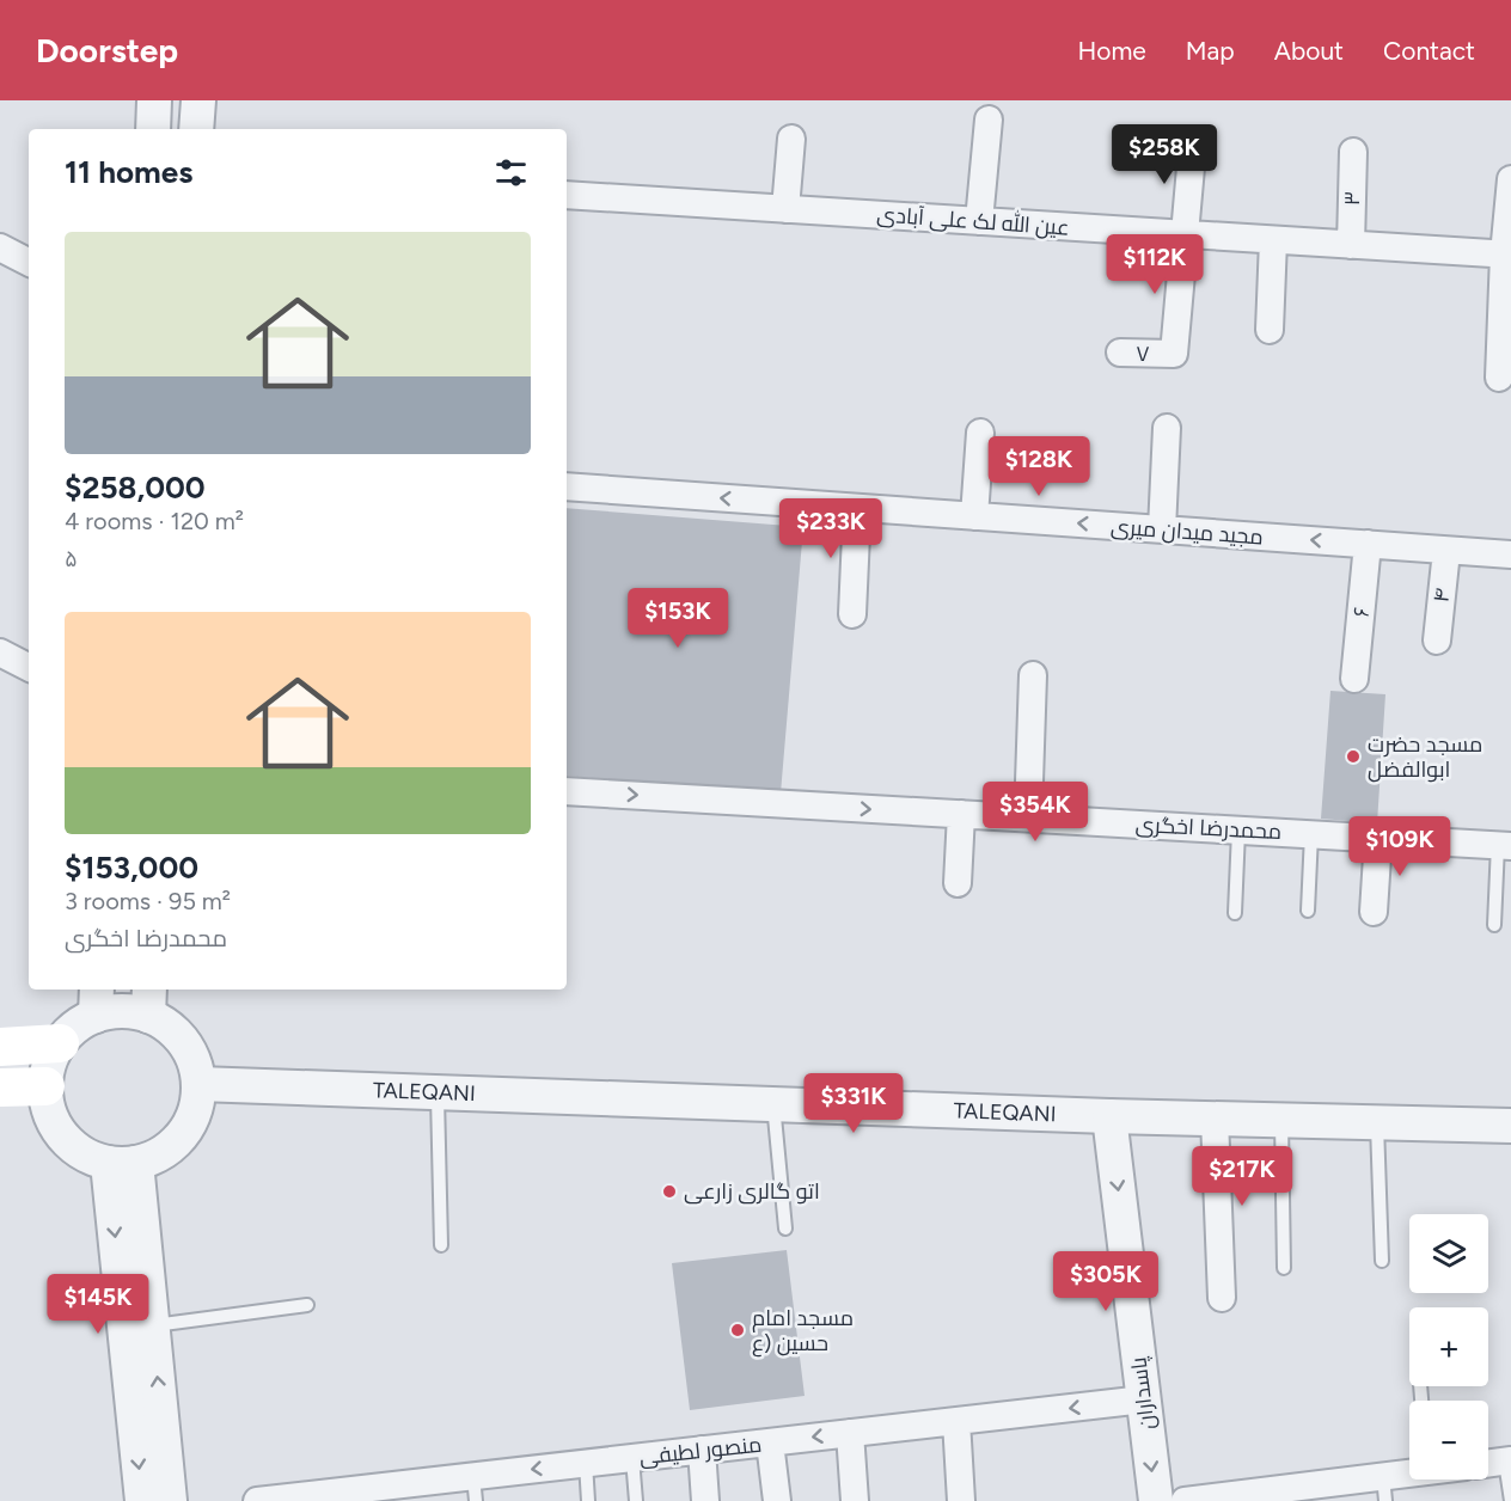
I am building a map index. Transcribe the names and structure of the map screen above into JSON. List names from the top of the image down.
{
  "streets": {
    "street": [
      "۳",
      "عین الله لک علی آبادی",
      "۷",
      "مجید میدان میری",
      "۴",
      "۶",
      "محمدرضا اخگری",
      "TALEQANI",
      "پاسداران",
      "منصور لطیفی"
    ]
  },
  "crossings": [
    ["۳", "عین الله لک علی آبادی"],
    ["عین الله لک علی آبادی", "۷"],
    ["مجید میدان میری", "۴"],
    ["مجید میدان میری", "۶"],
    ["TALEQANI", "پاسداران"],
    ["پاسداران", "منصور لطیفی"]
  ],
  "one_way": ["مجید میدان میری", "محمدرضا اخگری", "منصور لطیفی"],
  "places": ["مسجد حضرت ابوالفضل", "اتو گالری زارعی", "مسجد امام حسین (ع"],
  "page": {
    "header": "Doorstep",
    "nav": [
      "Home",
      "Map",
      "About",
      "Contact"
    ],
    "price": [
      "$258K",
      "$112K",
      "$128K",
      "$233K",
      "$153K",
      "$354K",
      "$109K",
      "$331K",
      "$217K",
      "$305K",
      "$145K"
    ],
    "heading": "11 homes",
    "list": [
      {
        "name": "$258,000",
        "note": "4 rooms · 120 m² · ۵"
      },
      {
        "name": "$153,000",
        "note": "3 rooms · 95 m² · محمدرضا اخگری"
      }
    ],
    "map_buttons": ["+", "−"]
  }
}
